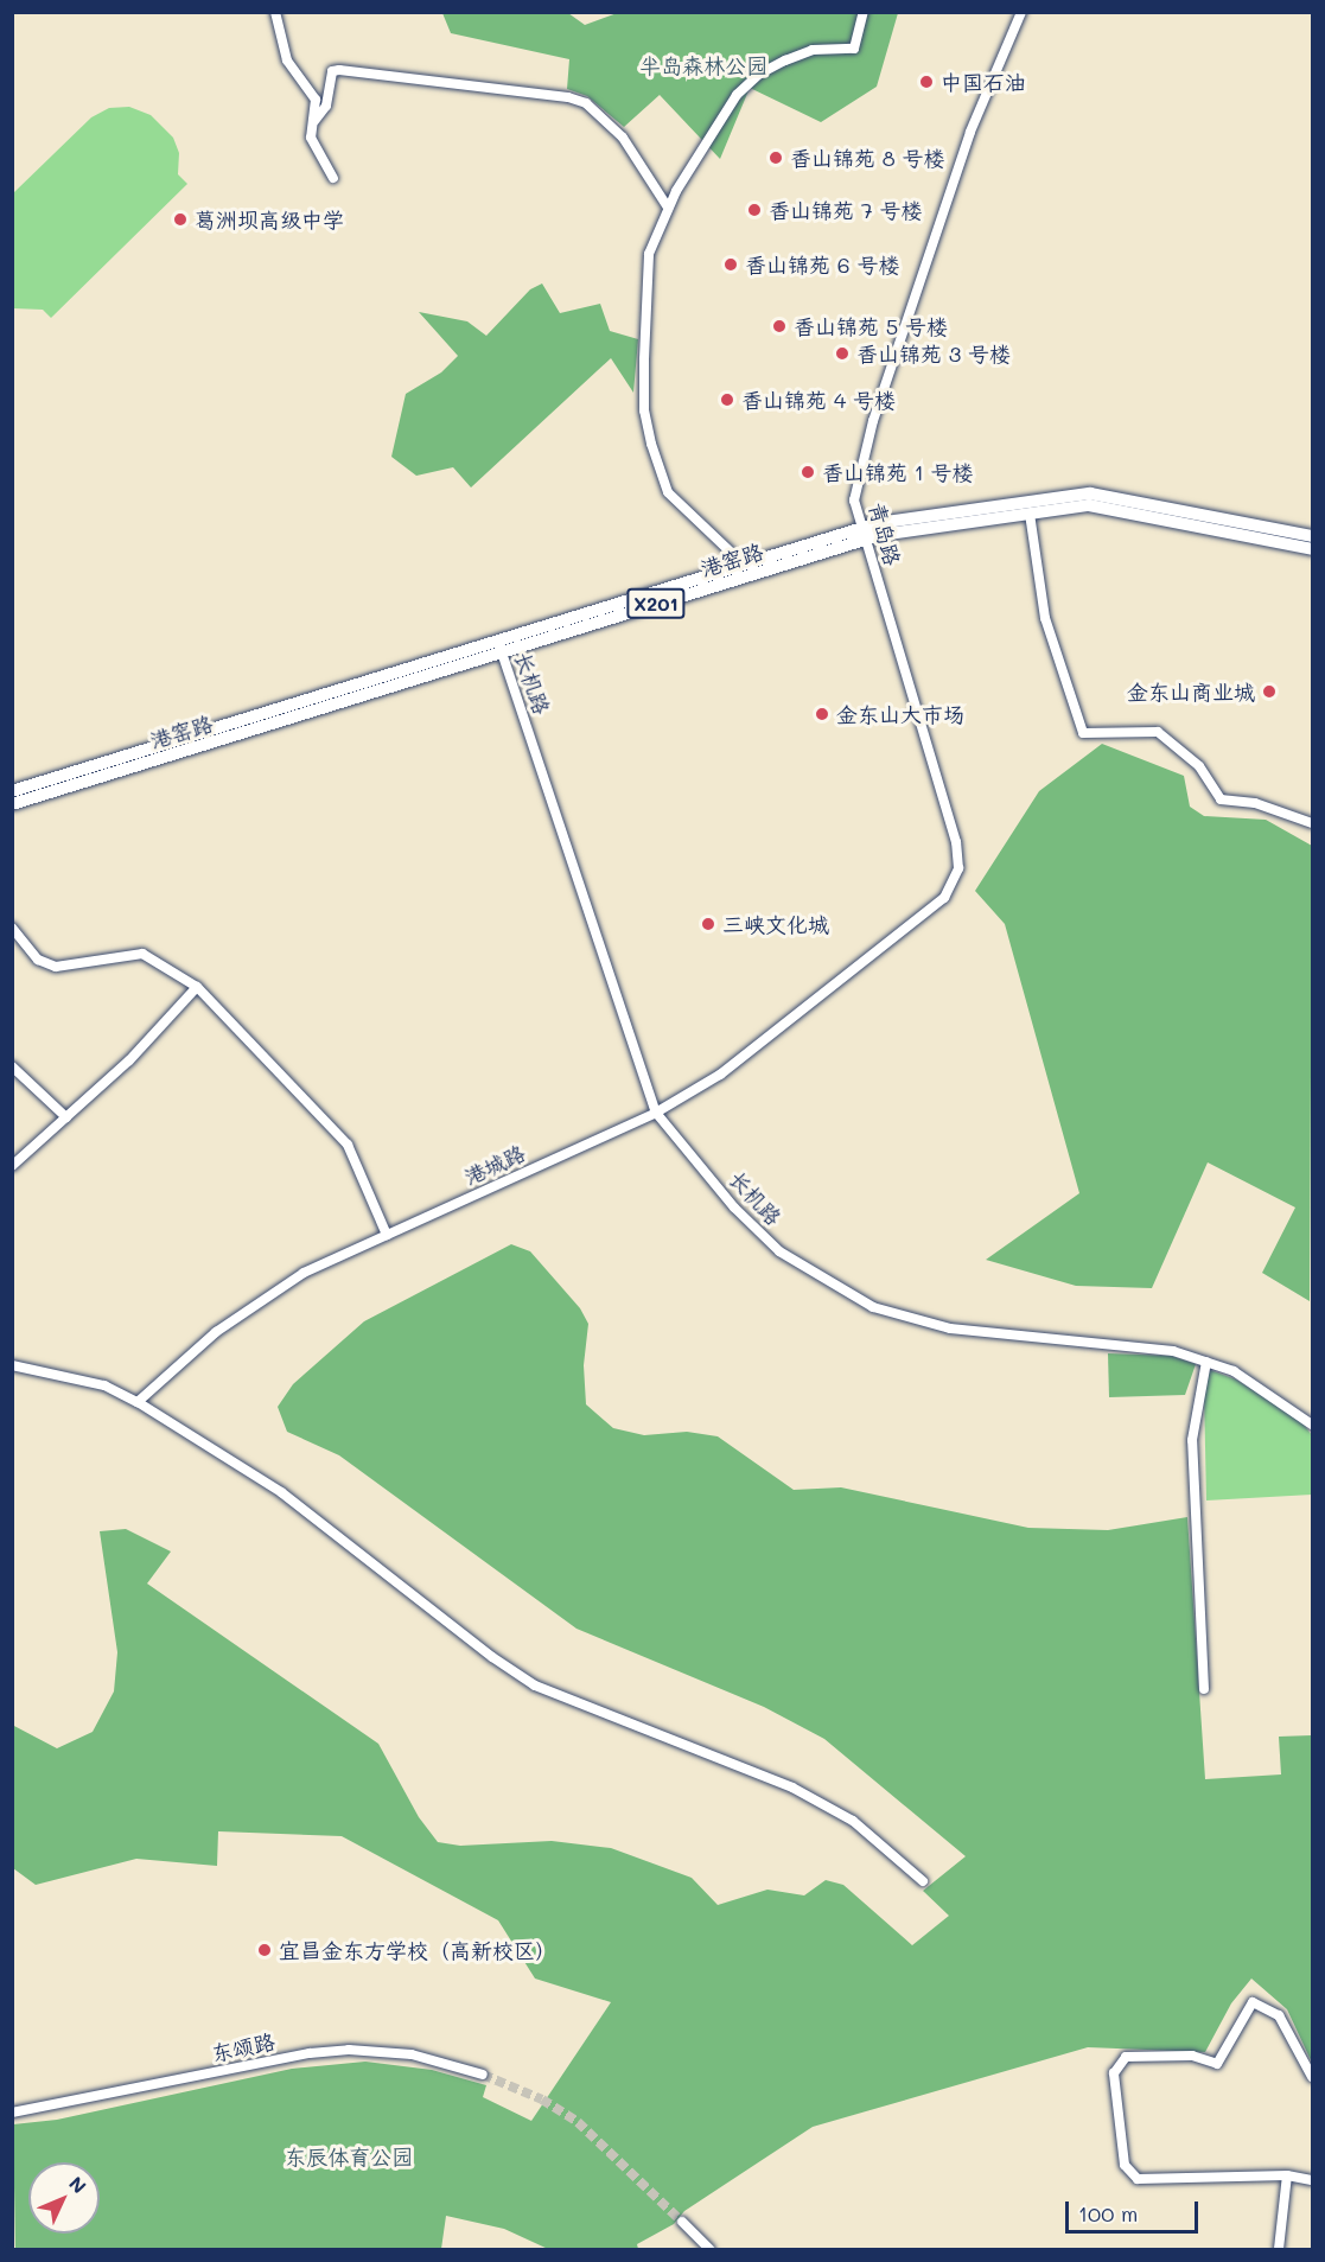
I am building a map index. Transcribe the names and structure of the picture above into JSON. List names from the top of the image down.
{
  "streets": {
    "main road": ["港窑路", "X201"],
    "street": [
      "青岛路",
      "长机路",
      "港城路",
      "东颂路"
    ]
  },
  "crossings": [
    ["青岛路", "港窑路"],
    ["青岛路", "港城路"],
    ["港窑路", "长机路"],
    ["长机路", "港城路"]
  ],
  "parks": ["半岛森林公园", "东辰体育公园"],
  "places": [
    "中国石油",
    "香山锦苑 8 号楼",
    "香山锦苑 7 号楼",
    "葛洲坝高级中学",
    "香山锦苑 6 号楼",
    "香山锦苑 5 号楼",
    "香山锦苑 3 号楼",
    "香山锦苑 4 号楼",
    "香山锦苑 1 号楼",
    "金东山商业城",
    "金东山大市场",
    "三峡文化城",
    "宜昌金东方学校（高新校区）"
  ],
  "scale_bar": "100 m",
  "north": "top right"
}
